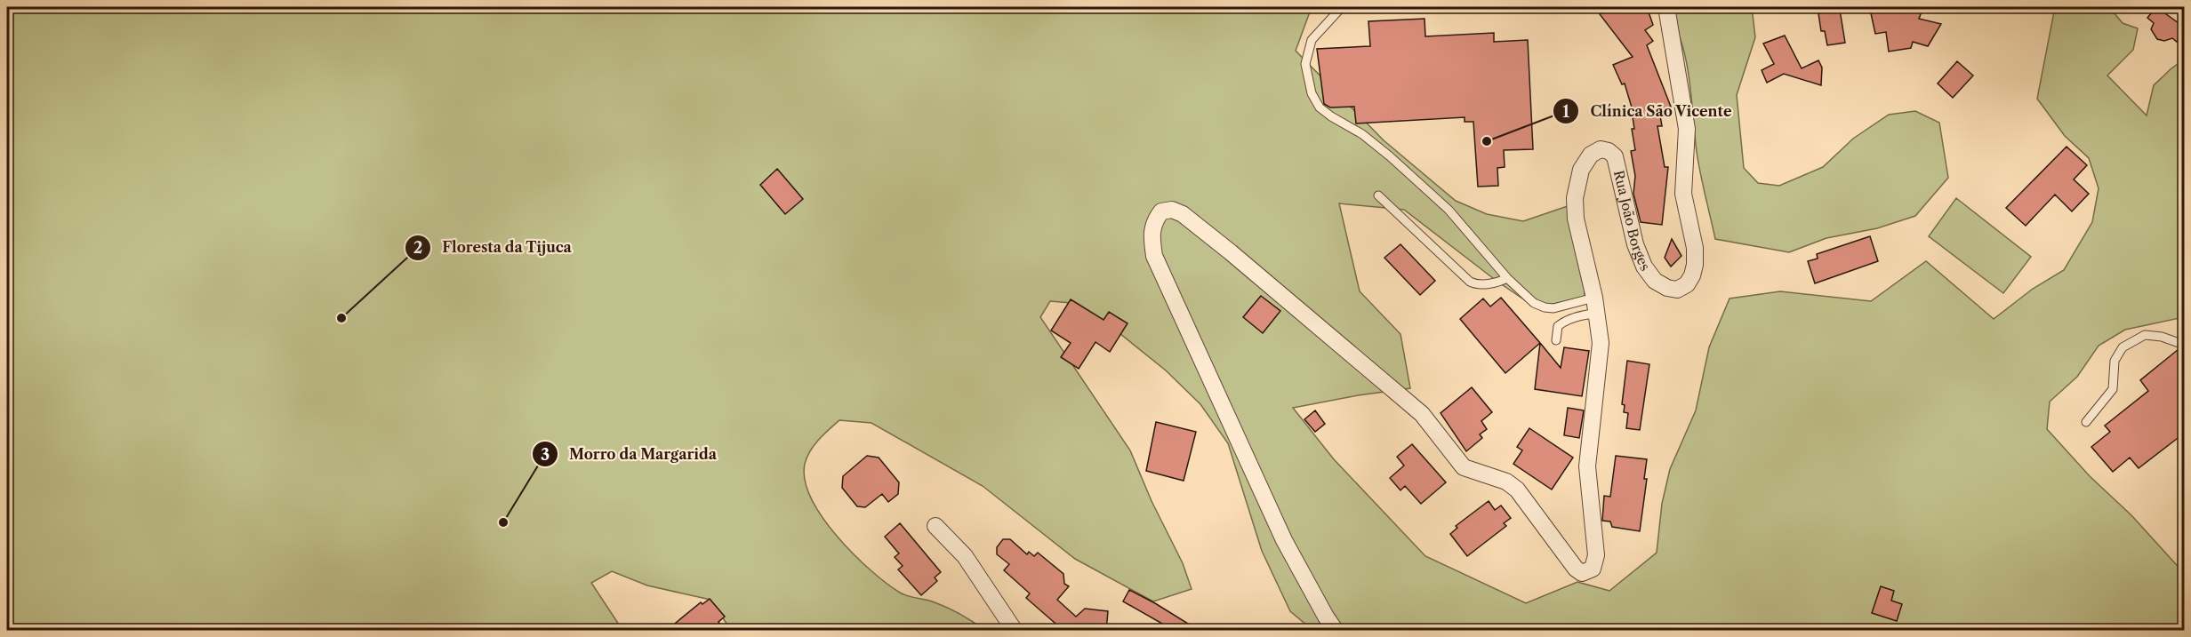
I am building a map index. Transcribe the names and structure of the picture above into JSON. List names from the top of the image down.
{
  "streets": {
    "street": ["Rua João Borges"]
  },
  "places": ["Clínica São Vicente", "Floresta da Tijuca", "Morro da Margarida"]
}
